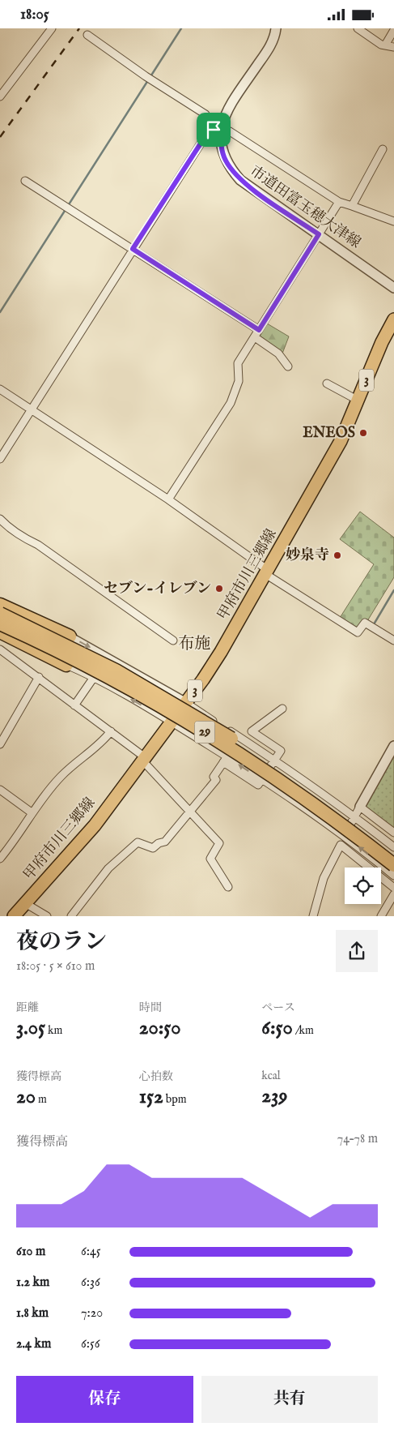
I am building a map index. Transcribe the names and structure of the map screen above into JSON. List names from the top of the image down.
{
  "streets": {
    "highway": ["29"],
    "main road": ["3", "甲府市川三郷線"],
    "street": ["市道田富玉穂大津線"]
  },
  "districts": ["布施"],
  "places": ["ENEOS", "妙泉寺", "セブン-イレブン"],
  "page": {
    "status": "18:05",
    "heading": ["夜のラン", "18:05 · 5 × 610 m"],
    "stats": [
      ["距離", "3.05 km"],
      ["時間", "20:50"],
      ["ペース", "6:50 /km"],
      ["獲得標高", "20 m"],
      ["心拍数", "152 bpm"],
      ["kcal", "239"]
    ],
    "chart": ["獲得標高", "74–78 m"],
    "list": [
      {
        "name": "610 m",
        "note": "6:45"
      },
      {
        "name": "1.2 km",
        "note": "6:36"
      },
      {
        "name": "1.8 km",
        "note": "7:20"
      },
      {
        "name": "2.4 km",
        "note": "6:56"
      }
    ],
    "buttons": ["保存", "共有"]
  }
}
